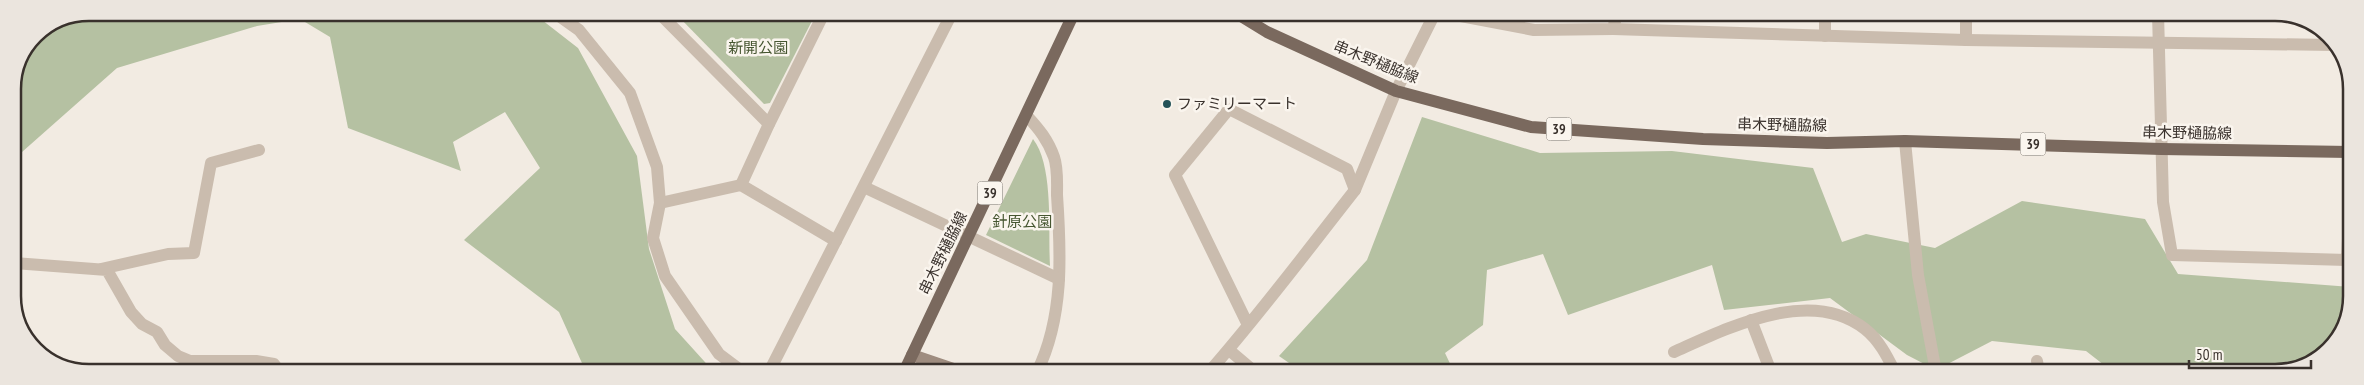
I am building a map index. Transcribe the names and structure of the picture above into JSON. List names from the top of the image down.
{
  "streets": {
    "main road": ["串木野樋脇線", "39"]
  },
  "parks": ["新開公園", "針原公園"],
  "places": ["ファミリーマート"],
  "scale_bar": "50 m"
}
